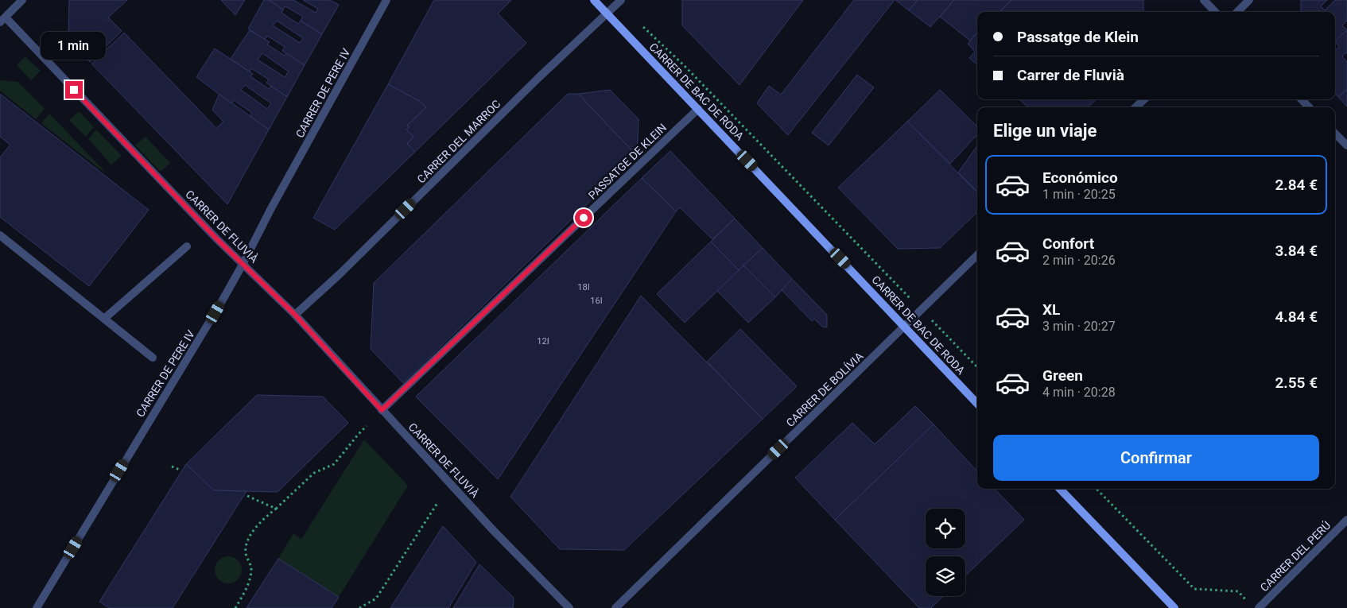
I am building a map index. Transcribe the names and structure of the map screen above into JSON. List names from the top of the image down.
{
  "streets": {
    "main road": ["CARRER DE BAC DE RODA"],
    "street": [
      "CARRER DE PERE IV",
      "CARRER DEL MARROC",
      "PASSATGE DE KLEIN",
      "CARRER DE FLUVIÀ",
      "CARRER DE BOLÍVIA",
      "CARRER DEL PERÚ"
    ]
  },
  "crossings": [
    ["CARRER DE BAC DE RODA", "CARRER DEL MARROC"],
    ["CARRER DE BAC DE RODA", "PASSATGE DE KLEIN"],
    ["CARRER DE BAC DE RODA", "CARRER DE BOLÍVIA"],
    ["CARRER DE PERE IV", "CARRER DE FLUVIÀ"],
    ["CARRER DEL MARROC", "CARRER DE FLUVIÀ"],
    ["PASSATGE DE KLEIN", "CARRER DE FLUVIÀ"]
  ],
  "house_numbers": ["18I", "16I", "12I"],
  "page": {
    "banner": ["Passatge de Klein", "Carrer de Fluvià"],
    "bubble": "1 min",
    "heading": "Elige un viaje",
    "list": [
      {
        "name": "Económico",
        "note": "1 min · 20:25",
        "value": "2.84 €"
      },
      {
        "name": "Confort",
        "note": "2 min · 20:26",
        "value": "3.84 €"
      },
      {
        "name": "XL",
        "note": "3 min · 20:27",
        "value": "4.84 €"
      },
      {
        "name": "Green",
        "note": "4 min · 20:28",
        "value": "2.55 €"
      }
    ],
    "buttons": "Confirmar"
  }
}
